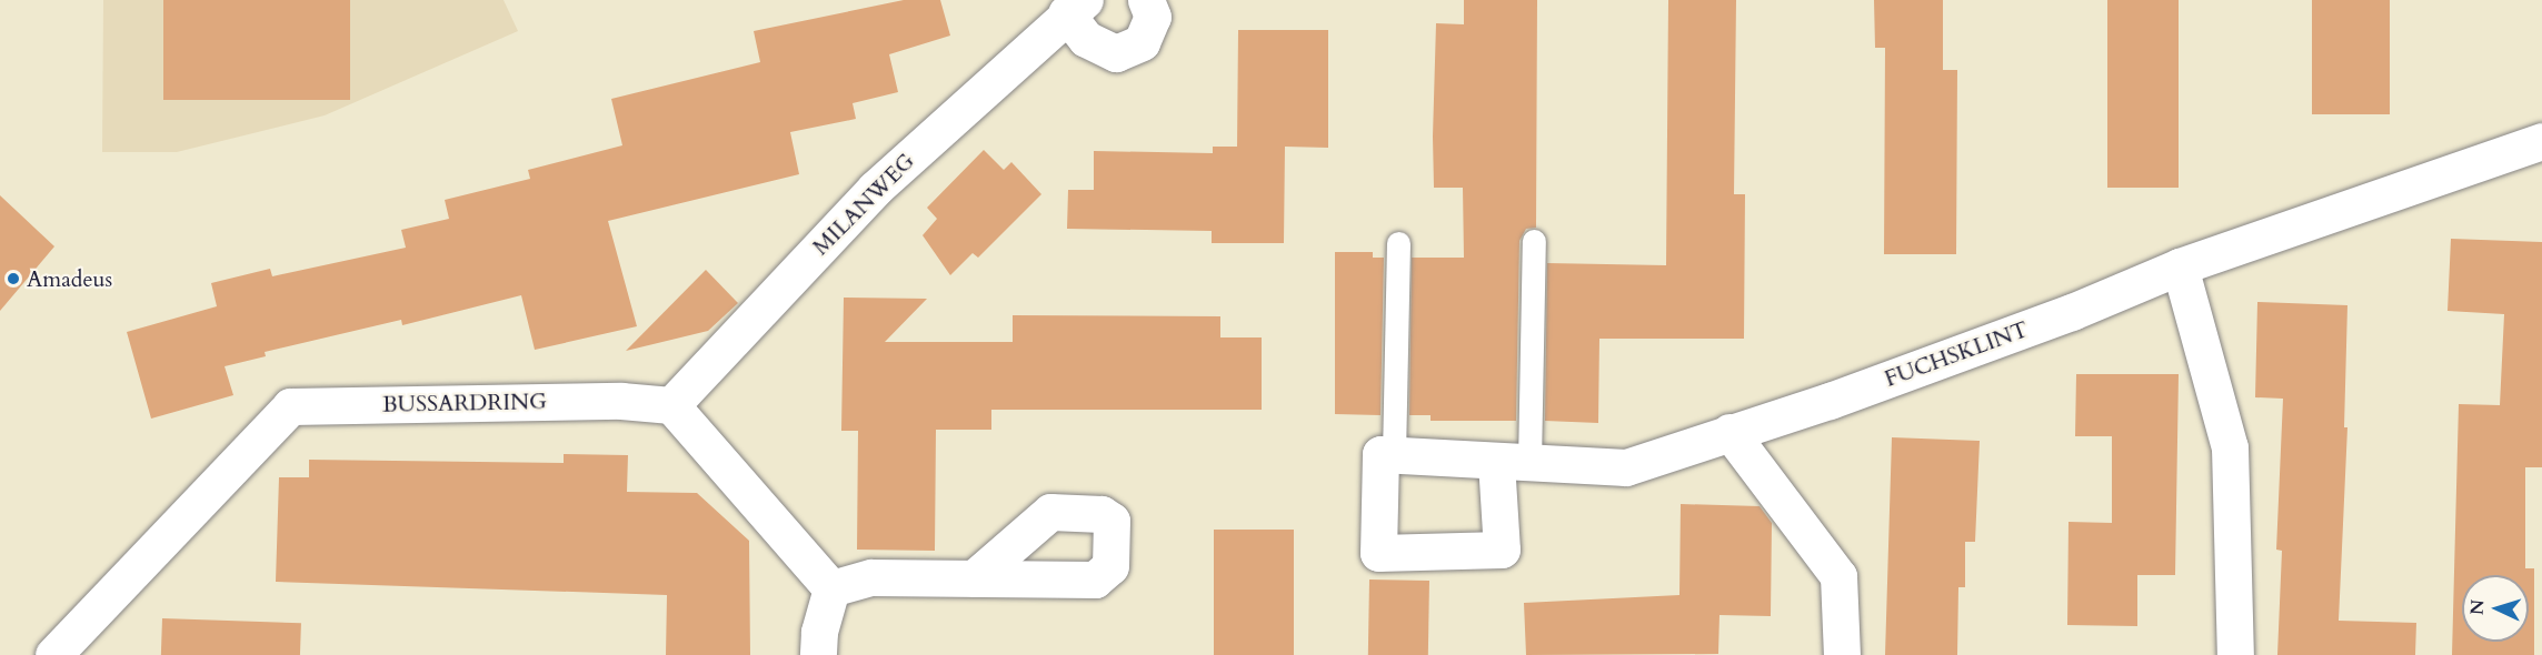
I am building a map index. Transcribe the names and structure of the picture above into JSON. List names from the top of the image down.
{
  "streets": {
    "street": ["MILANWEG", "FUCHSKLINT", "BUSSARDRING"]
  },
  "crossings": [
    ["MILANWEG", "BUSSARDRING"]
  ],
  "places": ["Amadeus"],
  "north": "left"
}
